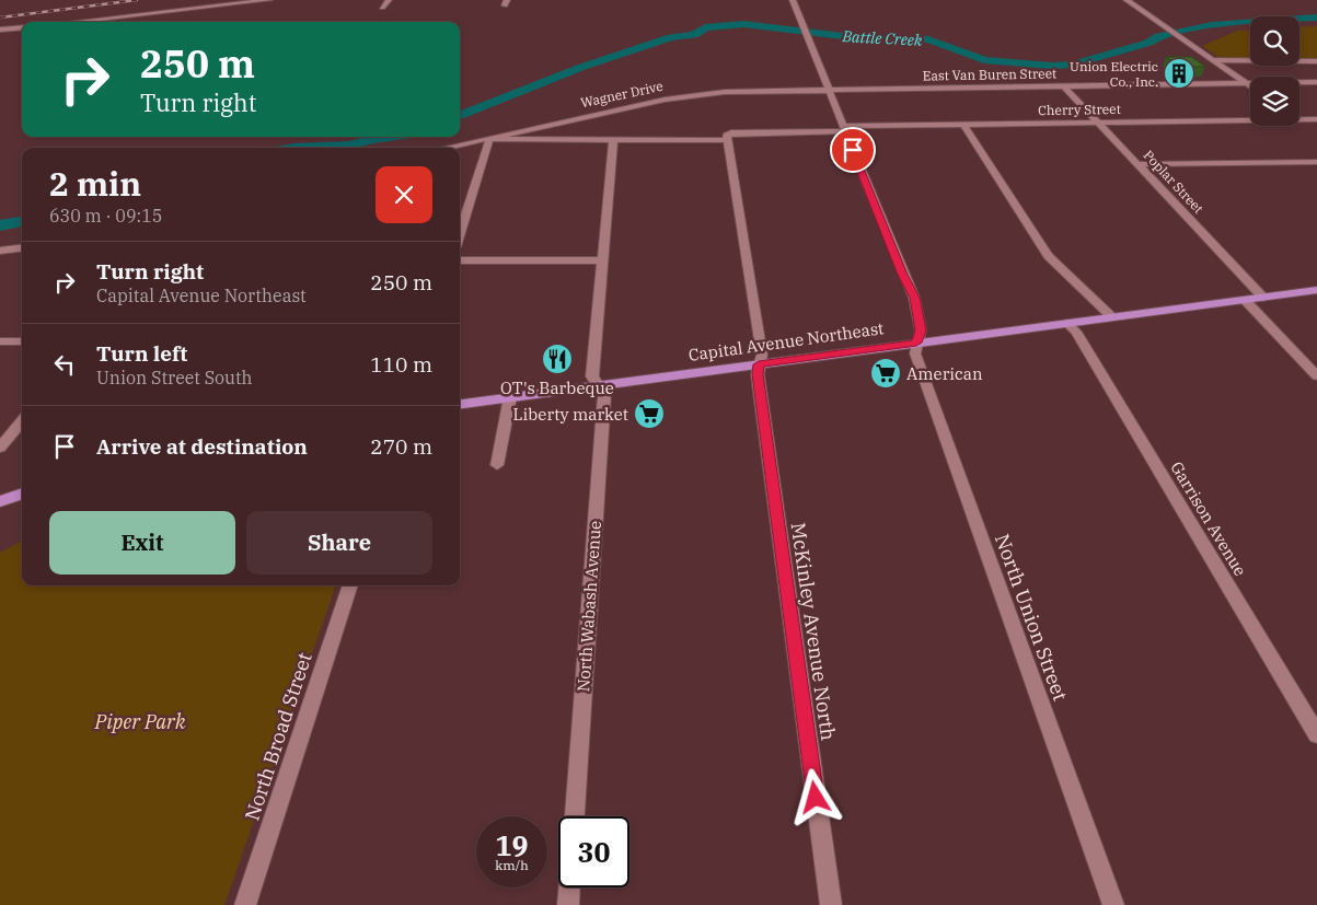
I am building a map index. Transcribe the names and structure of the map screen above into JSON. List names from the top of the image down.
{
  "streets": {
    "main road": ["Capital Avenue Northeast"],
    "street": [
      "East Van Buren Street",
      "Wagner Drive",
      "Cherry Street",
      "Poplar Street",
      "Garrison Avenue",
      "North Wabash Avenue",
      "North Union Street",
      "McKinley Avenue North",
      "North Broad Street"
    ]
  },
  "crossings": [
    ["East Van Buren Street", "Wagner Drive"],
    ["East Van Buren Street", "Poplar Street"],
    ["East Van Buren Street", "North Union Street"],
    ["Wagner Drive", "Cherry Street"],
    ["Wagner Drive", "North Union Street"],
    ["Cherry Street", "Poplar Street"],
    ["Cherry Street", "North Wabash Avenue"],
    ["Cherry Street", "North Union Street"],
    ["Cherry Street", "McKinley Avenue North"],
    ["Poplar Street", "Capital Avenue Northeast"],
    ["Capital Avenue Northeast", "Garrison Avenue"],
    ["Capital Avenue Northeast", "North Wabash Avenue"],
    ["Capital Avenue Northeast", "North Union Street"],
    ["Capital Avenue Northeast", "McKinley Avenue North"]
  ],
  "water": ["Battle Creek"],
  "parks": ["Piper Park"],
  "places": {
    "building": ["Union Electric Co., Inc."],
    "restaurant": ["OT's Barbeque"],
    "supermarket": ["American", "Liberty market"]
  },
  "page": {
    "turn": ["250 m", "Turn right"],
    "heading": ["2 min", "630 m · 09:15"],
    "list": [
      {
        "name": "Turn right",
        "note": "Capital Avenue Northeast",
        "value": "250 m"
      },
      {
        "name": "Turn left",
        "note": "Union Street South",
        "value": "110 m"
      },
      {
        "name": "Arrive at destination",
        "value": "270 m"
      }
    ],
    "buttons": ["Exit", "Share"],
    "speed": "19 km/h",
    "limit": "30"
  }
}
